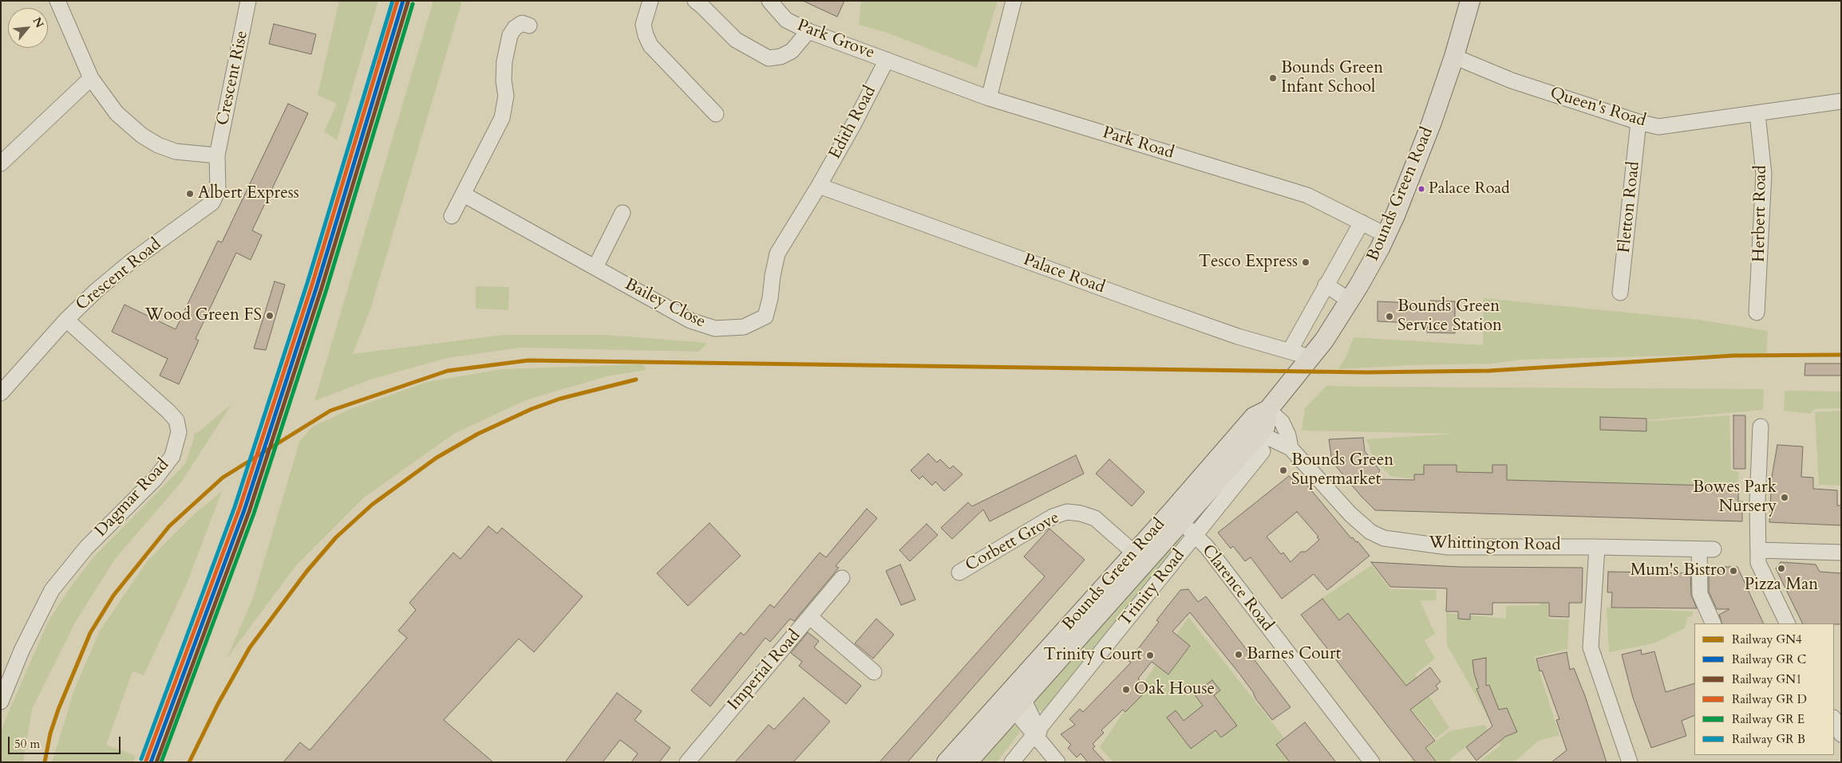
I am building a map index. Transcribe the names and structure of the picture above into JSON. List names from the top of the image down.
{
  "streets": {
    "main road": ["Bounds Green Road"],
    "street": [
      "Park Grove",
      "Crescent Rise",
      "Queen's Road",
      "Edith Road",
      "Park Road",
      "Fletton Road",
      "Herbert Road",
      "Palace Road",
      "Crescent Road",
      "Bailey Close",
      "Dagmar Road",
      "Corbett Grove",
      "Whittington Road",
      "Trinity Road",
      "Clarence Road",
      "Imperial Road"
    ]
  },
  "crossings": [
    ["Park Grove", "Edith Road"],
    ["Park Grove", "Park Road"],
    ["Crescent Rise", "Crescent Road"],
    ["Queen's Road", "Bounds Green Road"],
    ["Queen's Road", "Fletton Road"],
    ["Queen's Road", "Herbert Road"],
    ["Edith Road", "Park Road"],
    ["Edith Road", "Palace Road"],
    ["Edith Road", "Bailey Close"],
    ["Park Road", "Bounds Green Road"],
    ["Bounds Green Road", "Palace Road"],
    ["Bounds Green Road", "Corbett Grove"],
    ["Bounds Green Road", "Whittington Road"],
    ["Bounds Green Road", "Trinity Road"],
    ["Bounds Green Road", "Clarence Road"],
    ["Palace Road", "Bailey Close"],
    ["Crescent Road", "Dagmar Road"],
    ["Whittington Road", "Trinity Road"],
    ["Trinity Road", "Clarence Road"]
  ],
  "places": [
    "Bounds Green Infant School",
    "Palace Road",
    "Albert Express",
    "Tesco Express",
    "Wood Green FS",
    "Bounds Green Service Station",
    "Bounds Green Supermarket",
    "Bowes Park Nursery",
    "Pizza Man",
    "Mum's Bistro",
    "Barnes Court",
    "Trinity Court",
    "Oak House"
  ],
  "lines": ["rail line GN1", "rail line GN4"],
  "legend": [
    "Railway GN4",
    "Railway GR C",
    "Railway GN1",
    "Railway GR D",
    "Railway GR E",
    "Railway GR B"
  ],
  "scale_bar": "50 m",
  "north": "top right"
}
